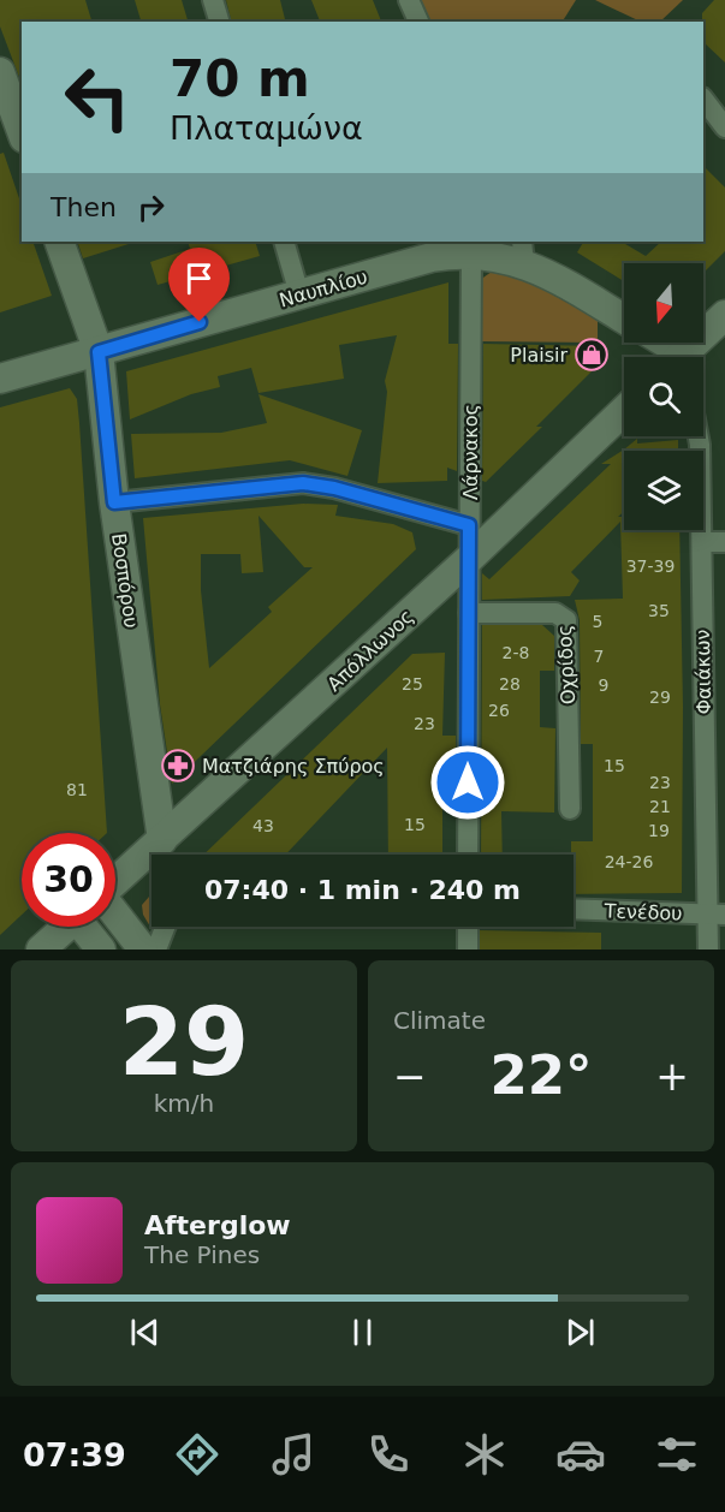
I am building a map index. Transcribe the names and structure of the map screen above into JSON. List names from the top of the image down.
{
  "streets": {
    "street": [
      "Ναυπλίου",
      "Λάρνακος",
      "Βοσπόρου",
      "Απόλλωνος",
      "Οχρίδος",
      "Φαιάκων",
      "Τενέδου"
    ]
  },
  "crossings": [
    ["Ναυπλίου", "Λάρνακος"],
    ["Ναυπλίου", "Βοσπόρου"],
    ["Λάρνακος", "Απόλλωνος"],
    ["Λάρνακος", "Οχρίδος"],
    ["Βοσπόρου", "Απόλλωνος"],
    ["Φαιάκων", "Τενέδου"]
  ],
  "places": {
    "shop": ["Plaisir"],
    "pharmacy": ["Ματζιάρης Σπύρος"]
  },
  "house_numbers": [
    "37-39",
    "35",
    "5",
    "2-8",
    "7",
    "25",
    "28",
    "9",
    "29",
    "26",
    "23",
    "15",
    "23",
    "81",
    "21",
    "15",
    "43",
    "19",
    "24-26"
  ],
  "north": "bottom",
  "page": {
    "turn": ["70 m", "Πλαταμώνα"],
    "then": "Then",
    "limit": "30",
    "trip": "07:40 · 1 min · 240 m",
    "tile": [
      ["29", "km/h"],
      "Climate"
    ],
    "heat": ["−", "22°", "+"],
    "song": ["Afterglow", "The Pines"],
    "tabs": "07:39"
  }
}
